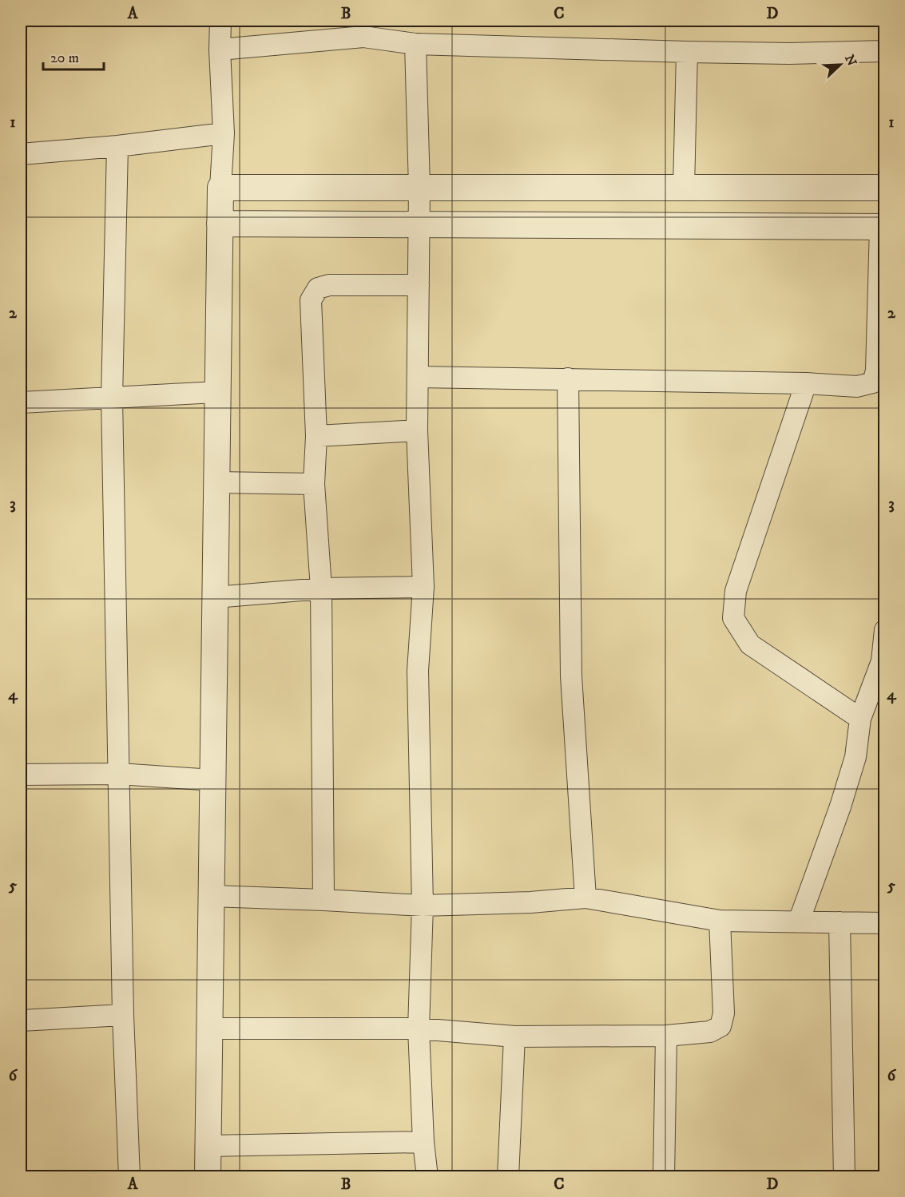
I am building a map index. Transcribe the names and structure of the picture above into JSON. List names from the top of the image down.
{
  "scale_bar": "20 m",
  "north": "top right",
  "grid": {
    "columns": [
      "A",
      "B",
      "C",
      "D"
    ],
    "rows": [
      "1",
      "2",
      "3",
      "4",
      "5",
      "6"
    ]
  }
}
